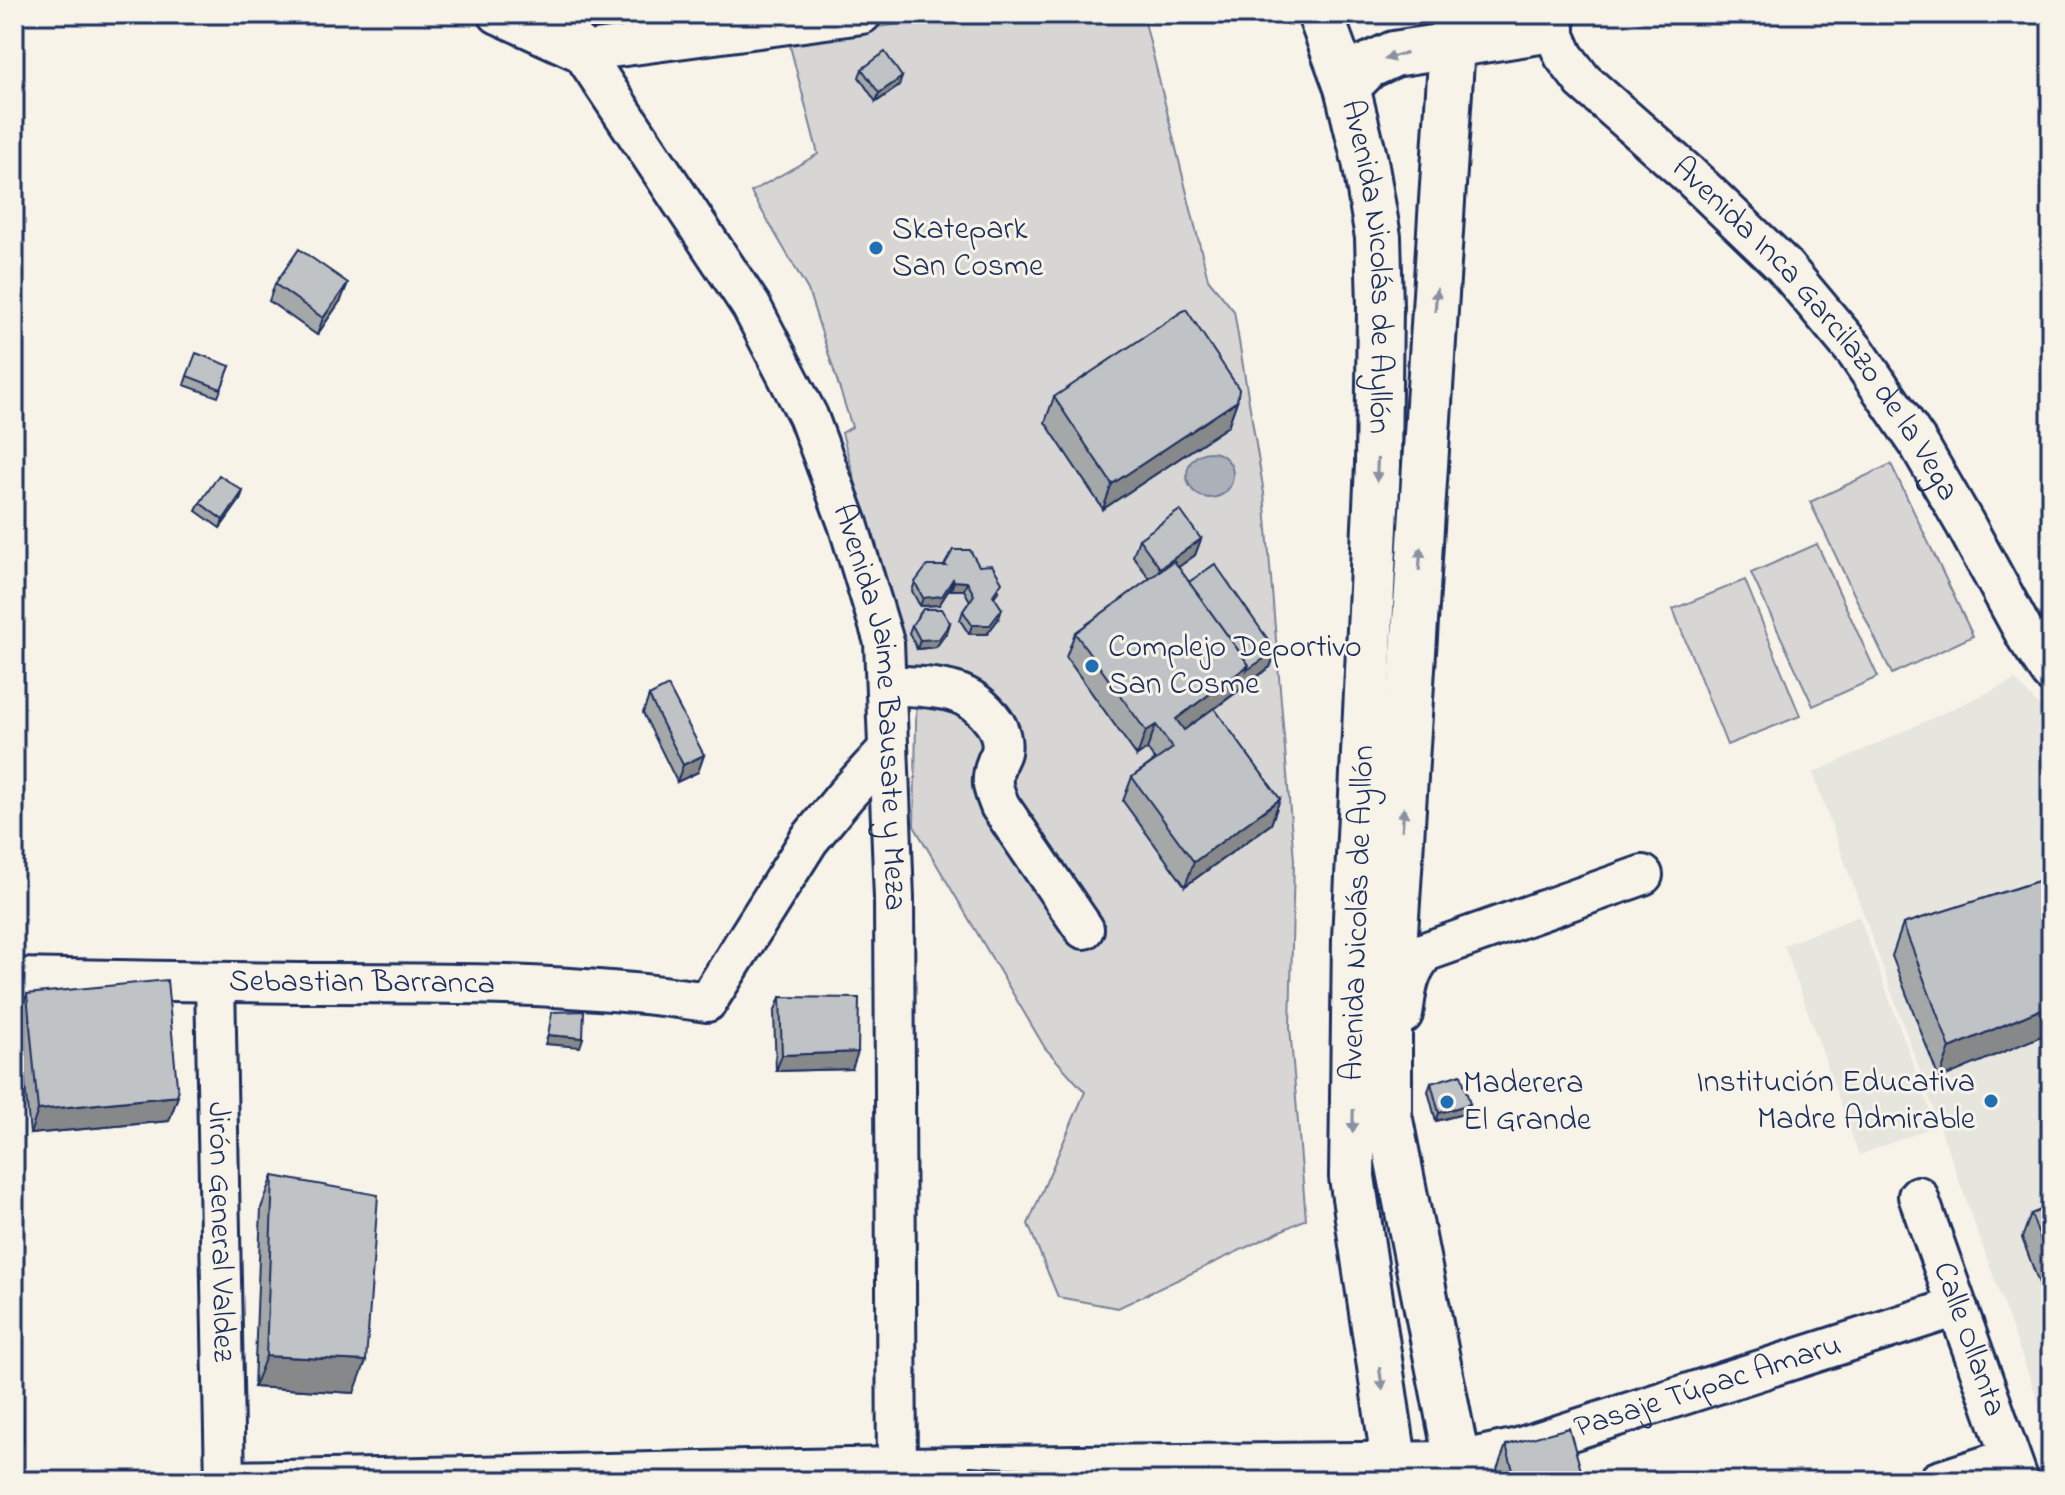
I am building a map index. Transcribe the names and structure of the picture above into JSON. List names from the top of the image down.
{
  "streets": {
    "main road": ["Avenida Nicolás de Ayllón"],
    "street": [
      "Avenida Inca Garcilazo de la Vega",
      "Avenida Jaime Bausate y Meza",
      "Sebastian Barranca",
      "Jirón General Valdez",
      "Calle Ollanta",
      "Pasaje Túpac Amaru"
    ]
  },
  "crossings": [
    ["Avenida Nicolás de Ayllón", "Pasaje Túpac Amaru"],
    ["Avenida Jaime Bausate y Meza", "Sebastian Barranca"],
    ["Avenida Jaime Bausate y Meza", "Pasaje Túpac Amaru"],
    ["Sebastian Barranca", "Jirón General Valdez"],
    ["Jirón General Valdez", "Pasaje Túpac Amaru"],
    ["Calle Ollanta", "Pasaje Túpac Amaru"]
  ],
  "places": [
    "Skatepark San Cosme",
    "Complejo Deportivo San Cosme",
    "Institución Educativa Madre Admirable",
    "Maderera El Grande"
  ]
}
